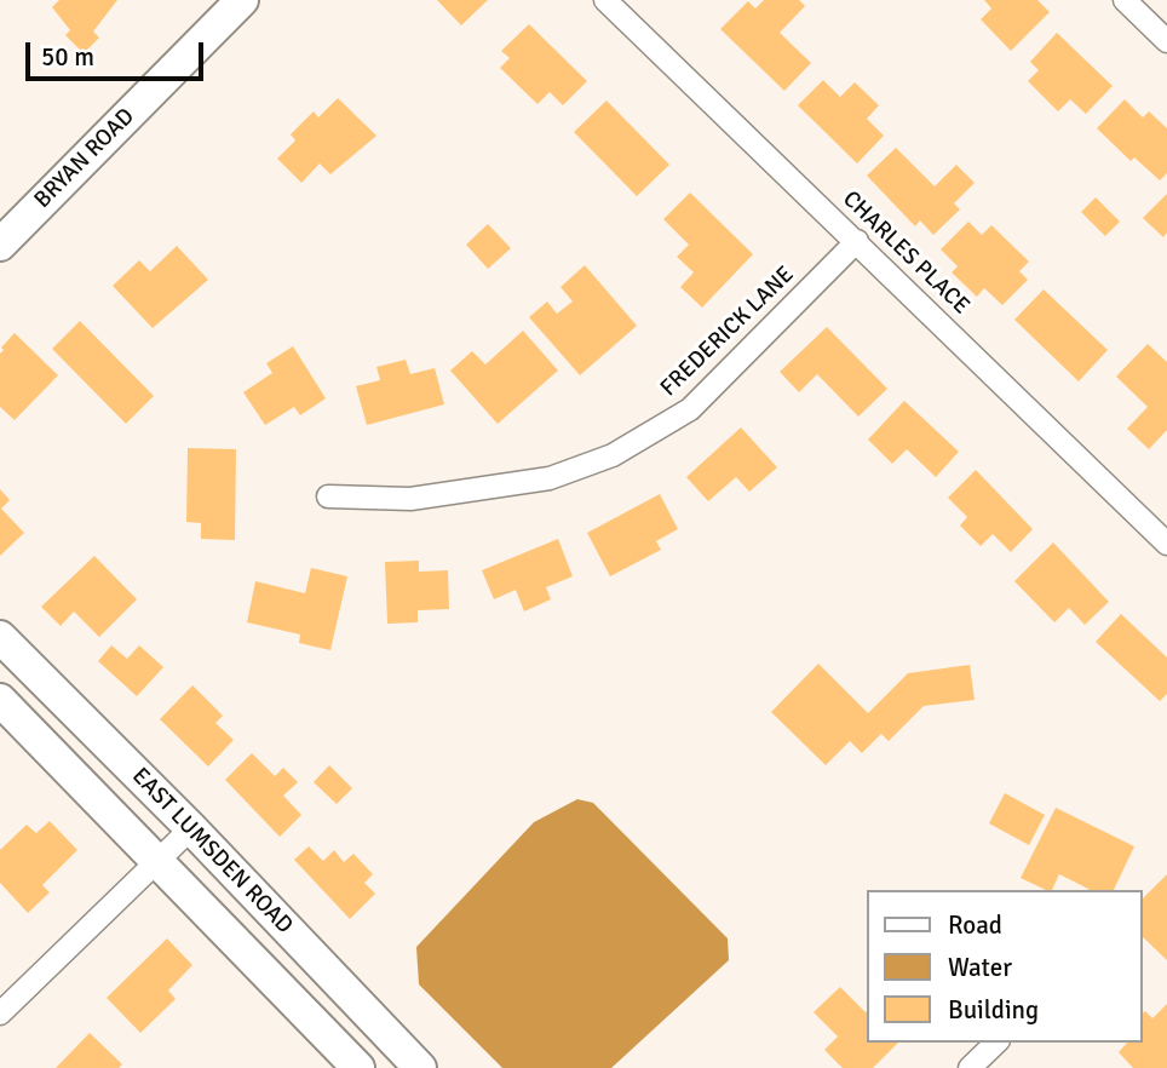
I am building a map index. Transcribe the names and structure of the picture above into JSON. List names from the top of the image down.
{
  "streets": {
    "main road": ["BRYAN ROAD", "EAST LUMSDEN ROAD"],
    "street": ["CHARLES PLACE", "FREDERICK LANE"]
  },
  "crossings": [
    ["CHARLES PLACE", "FREDERICK LANE"]
  ],
  "legend": ["Road", "Water", "Building"],
  "scale_bar": "50 m"
}
